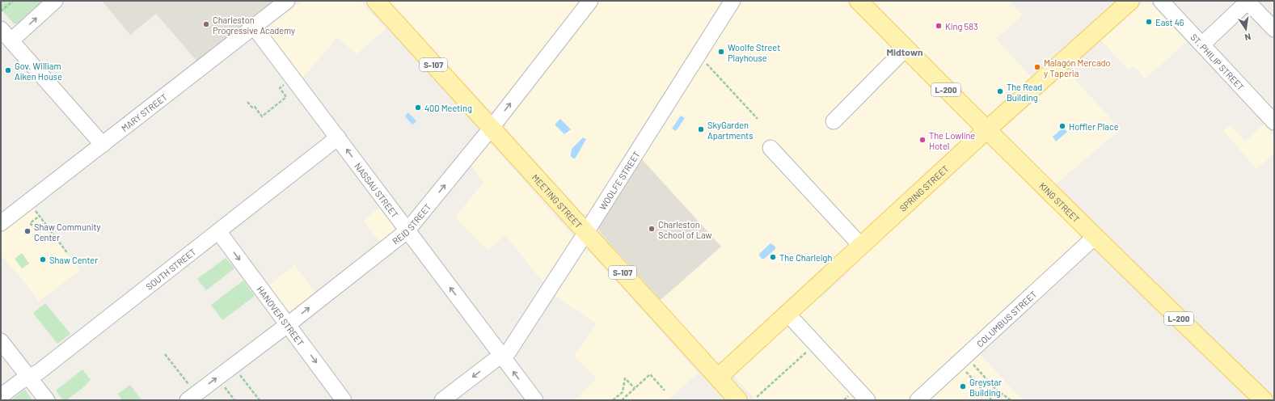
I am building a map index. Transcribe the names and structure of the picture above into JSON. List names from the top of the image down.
{
  "streets": {
    "main road": [
      "S-107",
      "L-200",
      "SPRING STREET",
      "MEETING STREET",
      "KING STREET"
    ],
    "street": [
      "ST. PHILIP STREET",
      "MARY STREET",
      "WOOLFE STREET",
      "NASSAU STREET",
      "REID STREET",
      "SOUTH STREET",
      "HANOVER STREET",
      "COLUMBUS STREET"
    ]
  },
  "crossings": [
    ["MARY STREET", "NASSAU STREET"],
    ["WOOLFE STREET", "NASSAU STREET"],
    ["WOOLFE STREET", "MEETING STREET"],
    ["SPRING STREET", "MEETING STREET"],
    ["SPRING STREET", "KING STREET"],
    ["NASSAU STREET", "REID STREET"],
    ["NASSAU STREET", "SOUTH STREET"],
    ["MEETING STREET", "REID STREET"],
    ["KING STREET", "COLUMBUS STREET"],
    ["REID STREET", "HANOVER STREET"],
    ["SOUTH STREET", "HANOVER STREET"]
  ],
  "one_way": ["NASSAU STREET", "REID STREET", "HANOVER STREET"],
  "districts": ["Midtown"],
  "places": [
    "East 46",
    "Charleston Progressive Academy",
    "King 583",
    "Woolfe Street Playhouse",
    "Malagón Mercado y Taperia",
    "Gov. William Aiken House",
    "The Read Building",
    "400 Meeting",
    "Hoffler Place",
    "SkyGarden Apartments",
    "The Lowline Hotel",
    "Charleston School of Law",
    "Shaw Community Center",
    "The Charleigh",
    "Shaw Center",
    "Greystar Building"
  ],
  "north": "bottom"
}
